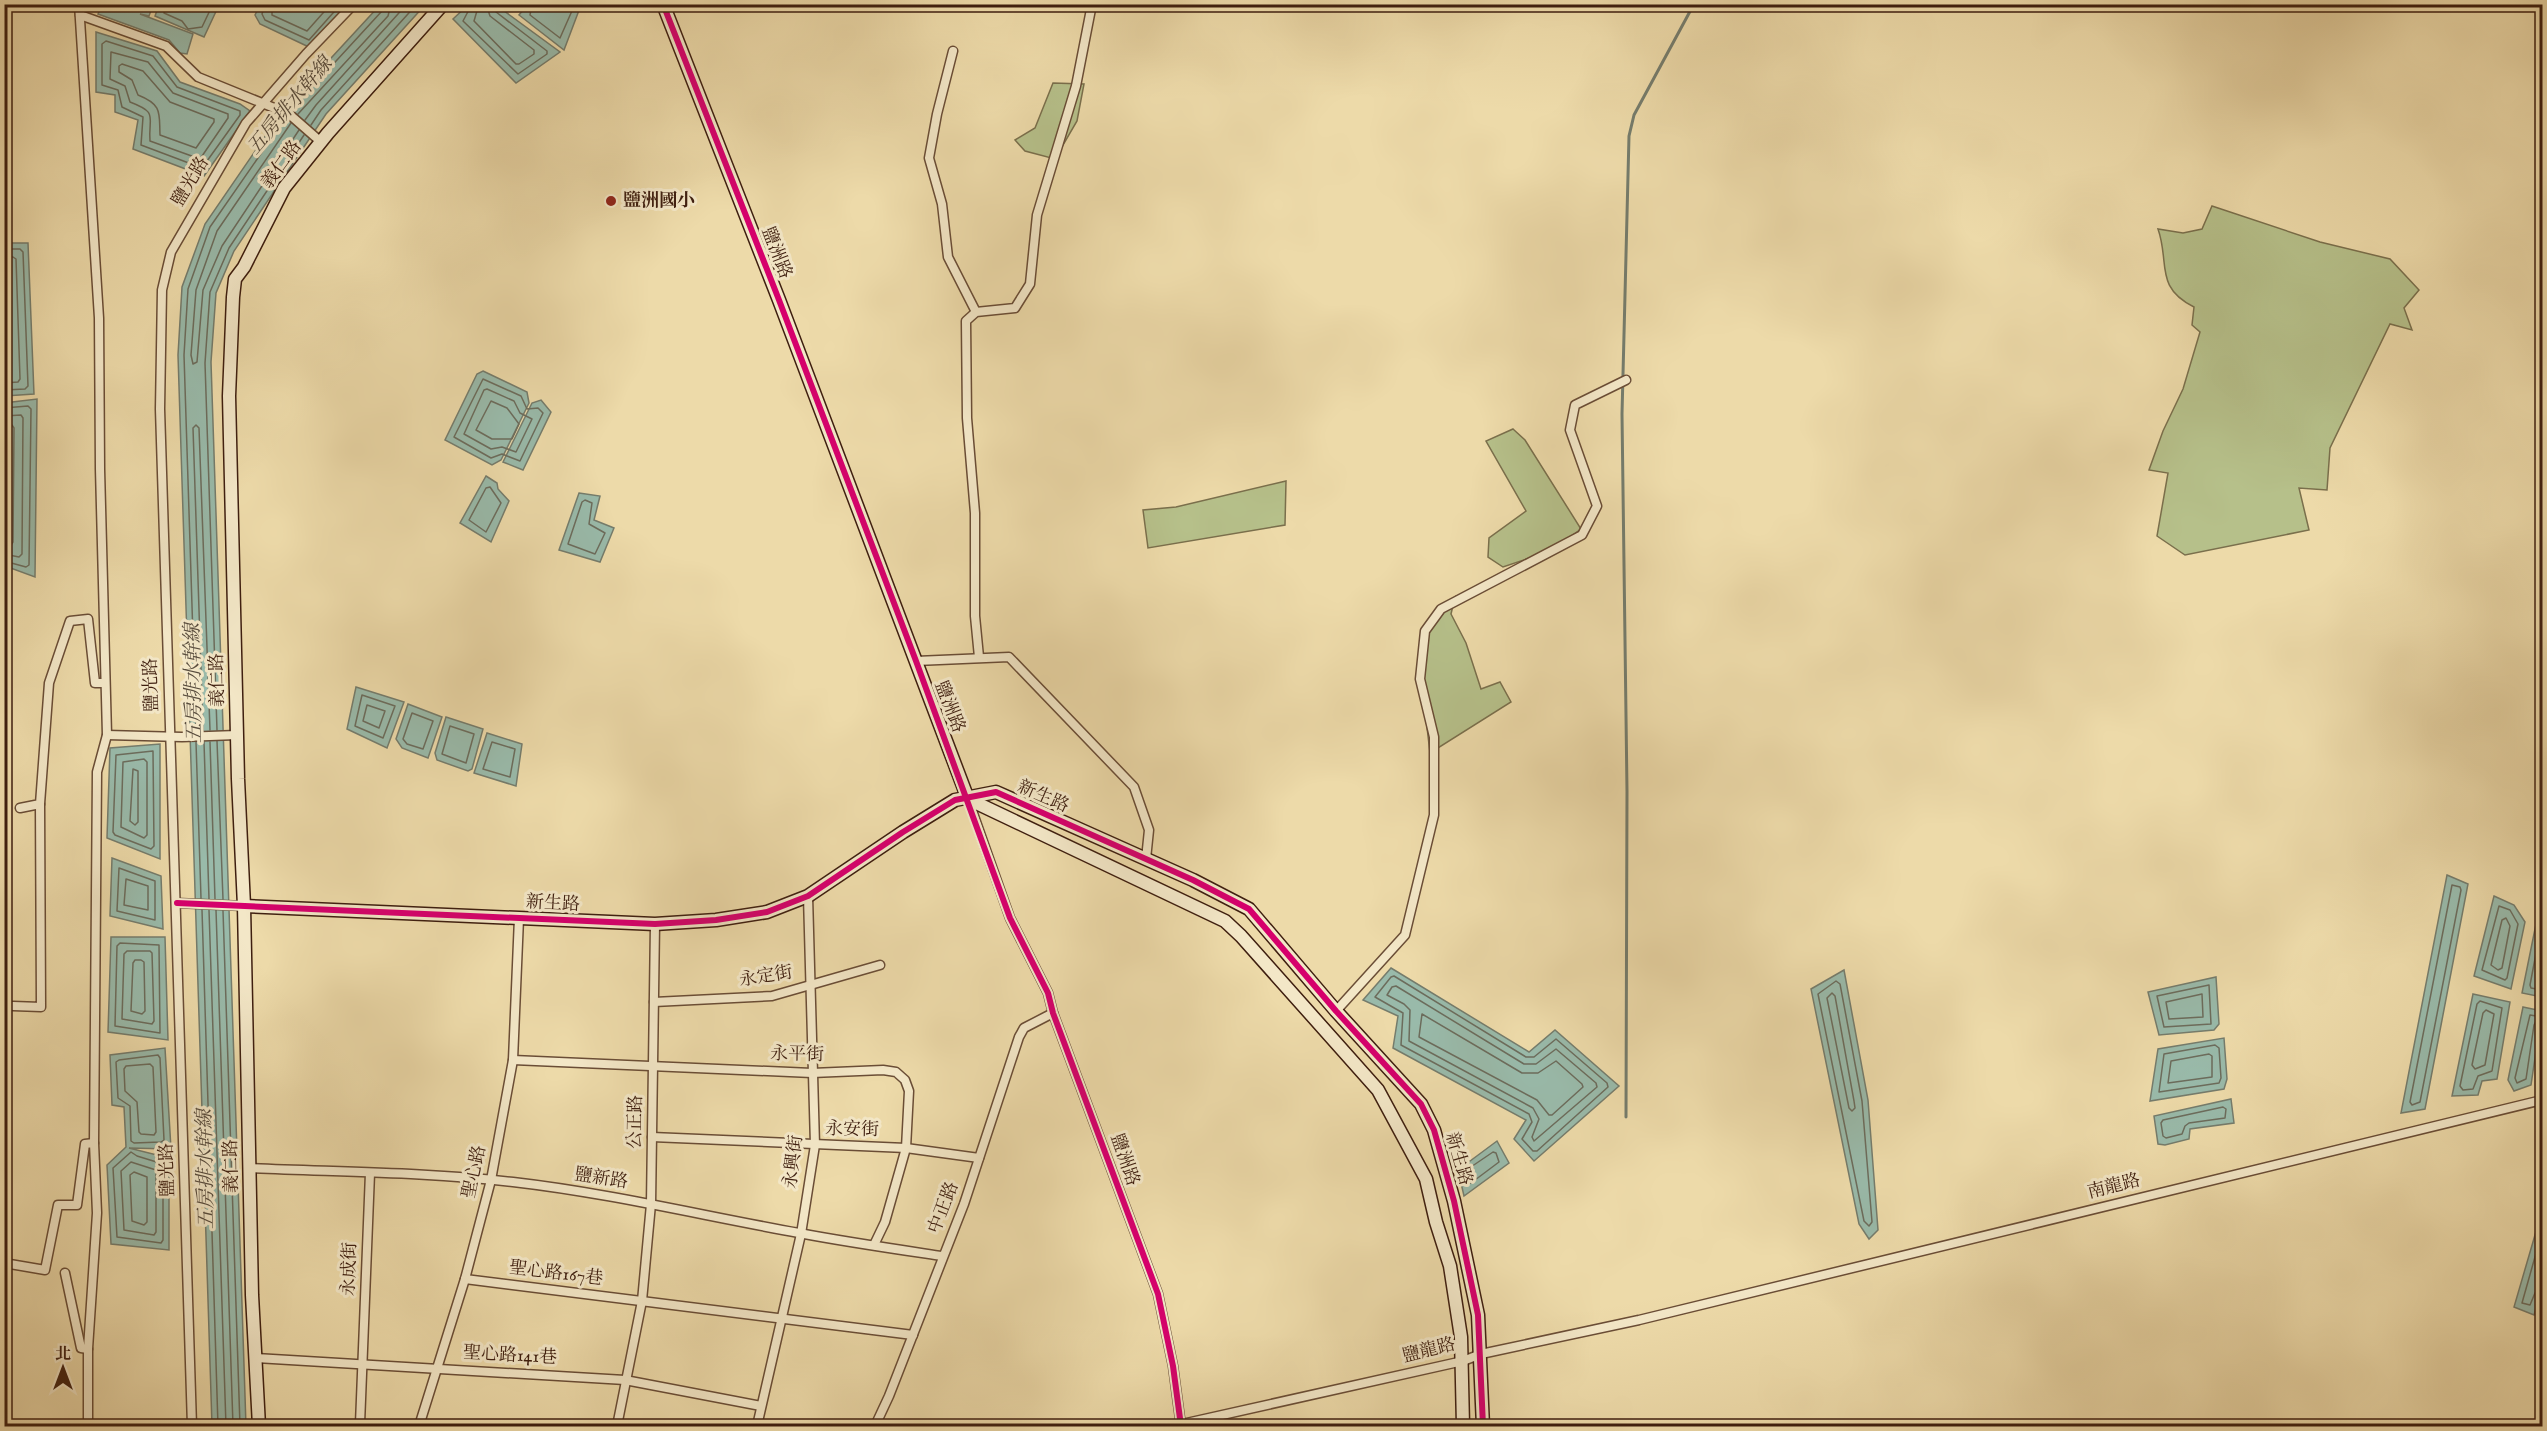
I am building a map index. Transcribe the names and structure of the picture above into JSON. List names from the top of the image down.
{
  "streets": {
    "street": [
      "義仁路",
      "鹽光路",
      "鹽洲路",
      "新生路",
      "永定街",
      "永平街",
      "公正路",
      "永安街",
      "永興街",
      "聖心路",
      "鹽新路",
      "南龍路",
      "中正路",
      "永成街",
      "聖心路167巷",
      "鹽龍路",
      "聖心路141巷"
    ]
  },
  "crossings": [
    ["義仁路", "新生路"],
    ["義仁路", "鹽新路"],
    ["義仁路", "聖心路141巷"],
    ["鹽光路", "新生路"],
    ["鹽洲路", "新生路"],
    ["鹽洲路", "中正路"],
    ["鹽洲路", "鹽龍路"],
    ["新生路", "公正路"],
    ["新生路", "永興街"],
    ["新生路", "聖心路"],
    ["新生路", "鹽龍路"],
    ["永定街", "公正路"],
    ["永定街", "永興街"],
    ["永平街", "公正路"],
    ["永平街", "永安街"],
    ["永平街", "永興街"],
    ["永平街", "聖心路"],
    ["永平街", "鹽新路"],
    ["公正路", "永安街"],
    ["公正路", "鹽新路"],
    ["公正路", "聖心路167巷"],
    ["公正路", "聖心路141巷"],
    ["永安街", "永興街"],
    ["永安街", "中正路"],
    ["永興街", "鹽新路"],
    ["永興街", "聖心路167巷"],
    ["永興街", "聖心路141巷"],
    ["聖心路", "鹽新路"],
    ["聖心路", "聖心路167巷"],
    ["聖心路", "聖心路141巷"],
    ["鹽新路", "中正路"],
    ["鹽新路", "永成街"],
    ["南龍路", "鹽龍路"],
    ["中正路", "聖心路167巷"],
    ["永成街", "聖心路141巷"]
  ],
  "water": ["五房排水幹線"],
  "places": ["鹽洲國小"],
  "north": "top"
}
